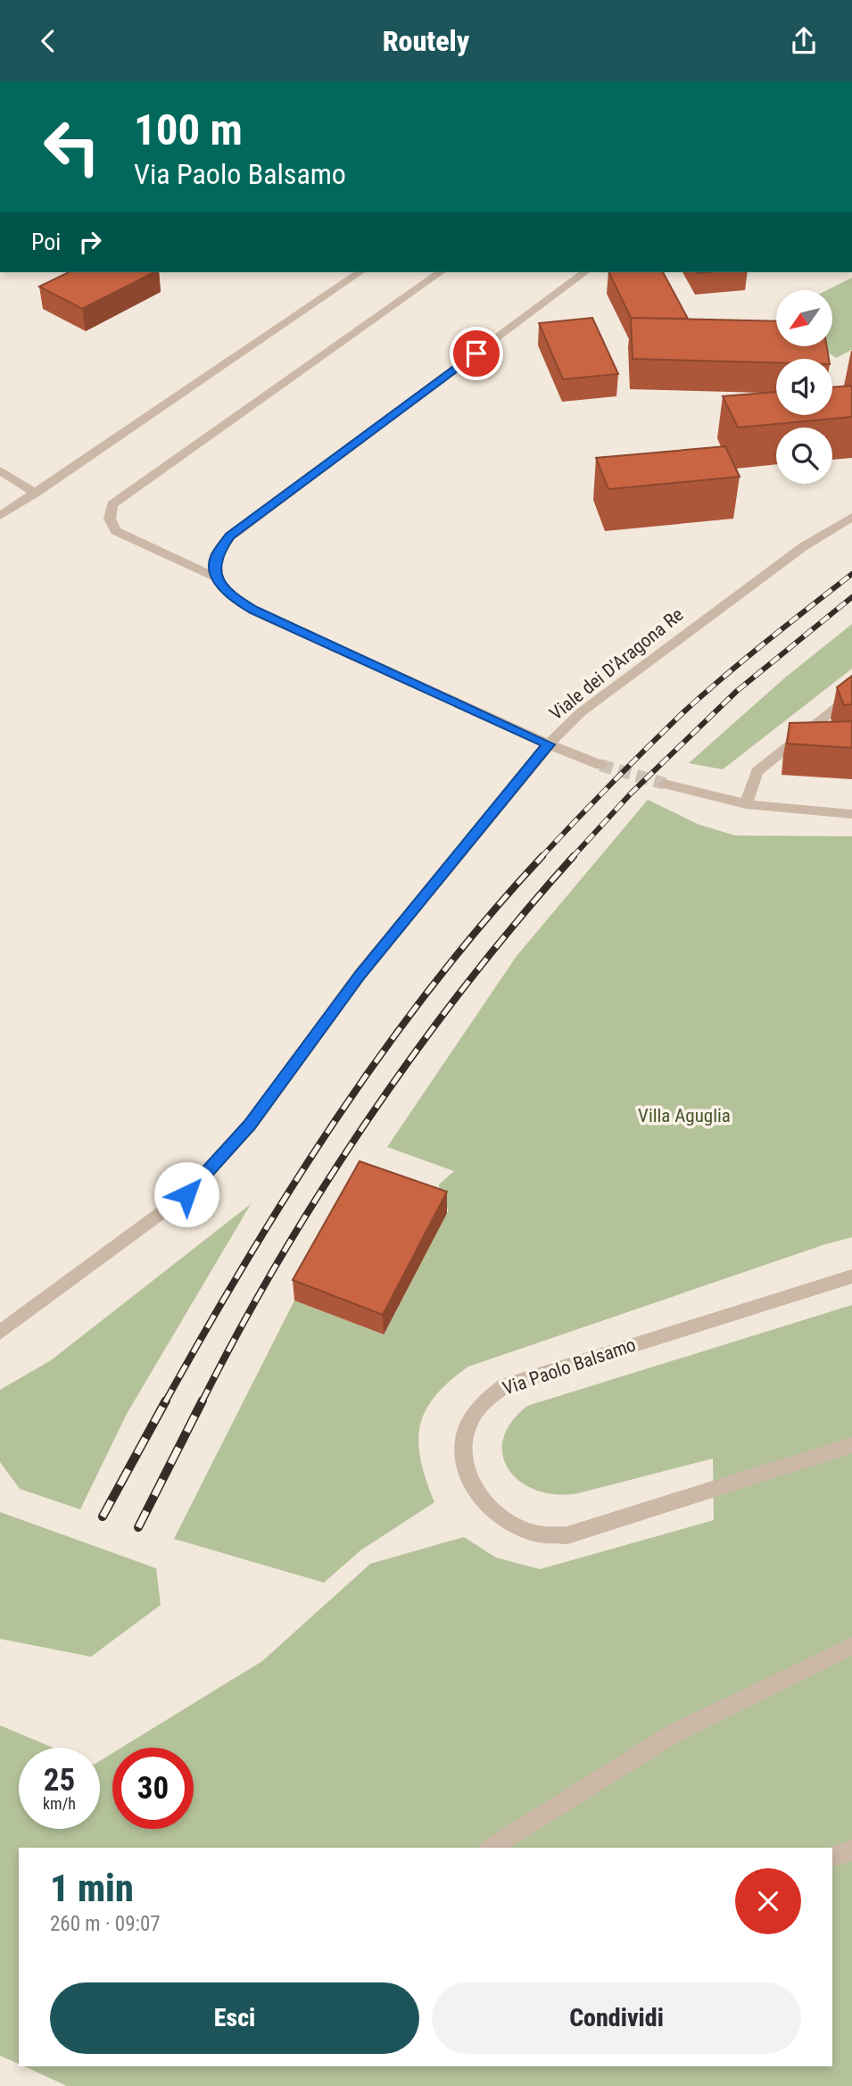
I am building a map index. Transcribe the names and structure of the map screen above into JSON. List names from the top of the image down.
{
  "streets": {
    "street": ["Viale dei D'Aragona Re", "Via Paolo Balsamo"]
  },
  "parks": ["Villa Aguglia"],
  "north": "bottom left",
  "page": {
    "header": "Routely",
    "turn": ["100 m", "Via Paolo Balsamo"],
    "then": "Poi",
    "speed": "25 km/h",
    "limit": "30",
    "heading": ["1 min", "260 m · 09:07"],
    "buttons": ["Esci", "Condividi"]
  }
}
